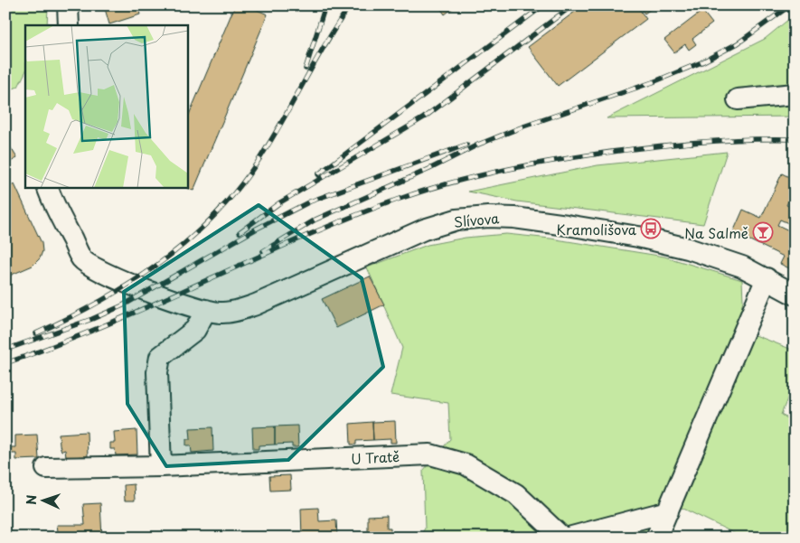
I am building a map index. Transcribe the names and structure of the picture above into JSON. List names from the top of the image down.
{
  "streets": {
    "street": ["Slívova", "U Tratě"]
  },
  "places": {
    "bus stop": ["Kramolišova"],
    "bar": ["Na Salmě"]
  },
  "north": "left"
}
